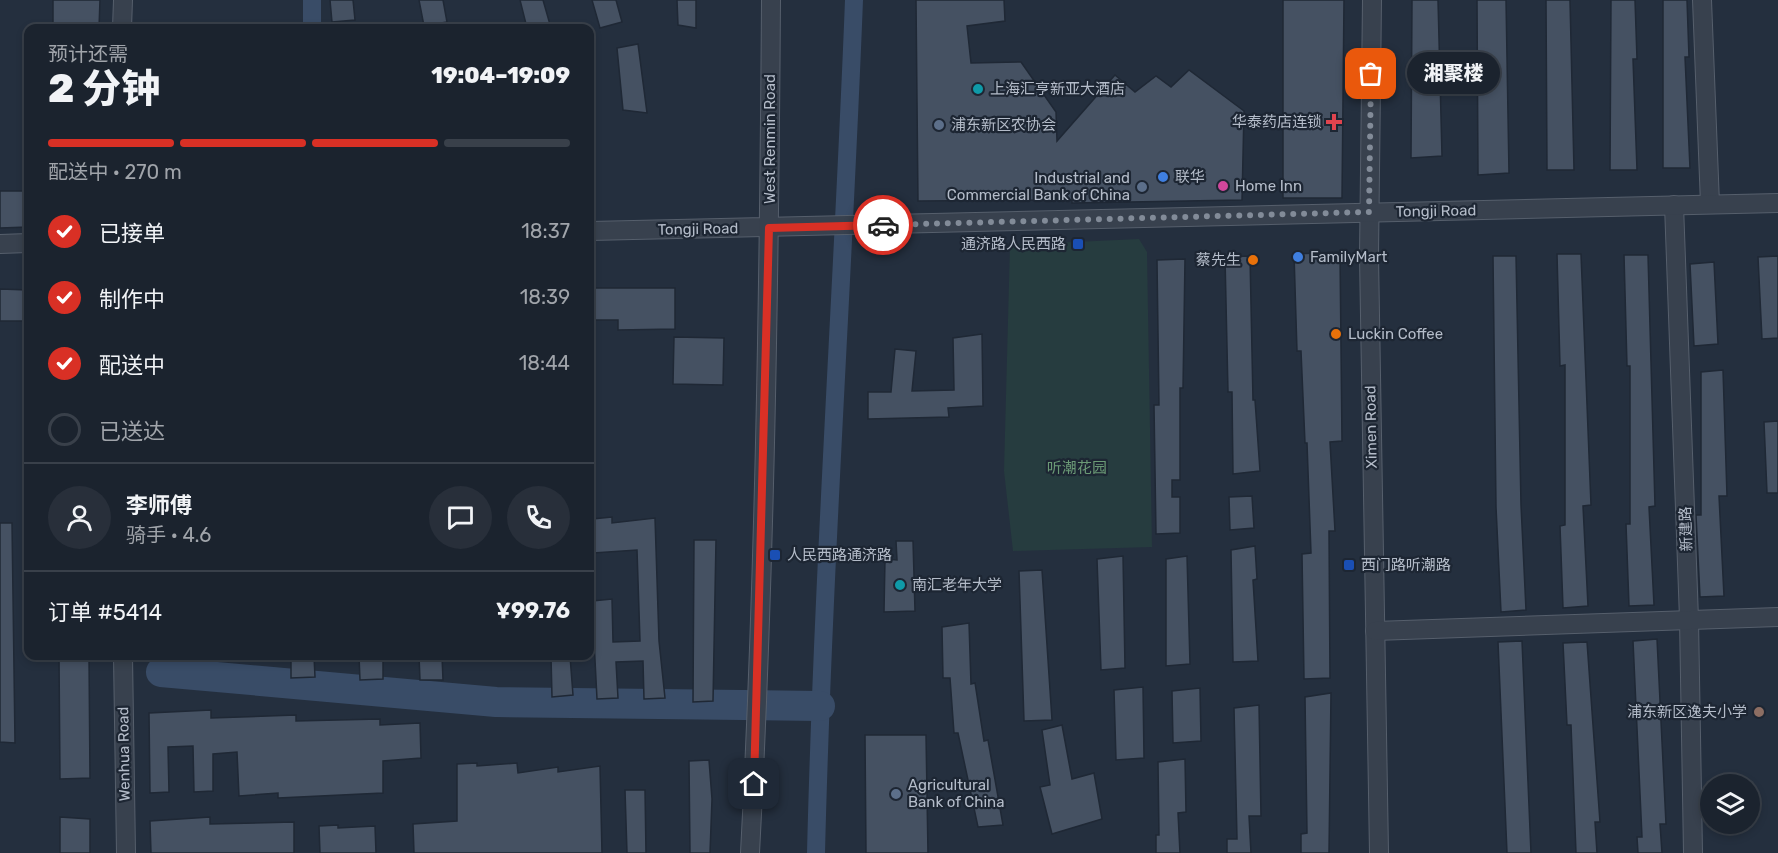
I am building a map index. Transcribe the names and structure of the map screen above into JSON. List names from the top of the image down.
{
  "streets": {
    "street": [
      "West Renmin Road",
      "Tongji Road",
      "Ximen Road",
      "新建路",
      "Wenhua Road"
    ]
  },
  "crossings": [
    ["West Renmin Road", "Tongji Road"],
    ["Tongji Road", "Ximen Road"],
    ["Tongji Road", "新建路"]
  ],
  "parks": ["听潮花园"],
  "places": {
    "other": [
      "湘聚楼",
      "上海汇亨新亚大酒店",
      "浦东新区农协会",
      "联华",
      "Home Inn",
      "Industrial and Commercial Bank of China",
      "FamilyMart",
      "蔡先生",
      "Luckin Coffee",
      "南汇老年大学",
      "浦东新区逸夫小学",
      "Agricultural Bank of China"
    ],
    "health": ["华泰药店连锁"],
    "transit": ["通济路人民西路", "人民西路通济路", "西门路听潮路"]
  },
  "page": {
    "heading": ["2 分钟", "预计还需", "19:04–19:09"],
    "panel": [
      "李师傅",
      "骑手 · 4.6",
      "订单 #5414",
      "¥99.76"
    ],
    "bubble": "湘聚楼",
    "bar": "配送中 · 270 m",
    "list": [
      ["已接单", "18:37"],
      ["制作中", "18:39"],
      ["配送中", "18:44"],
      "已送达"
    ]
  }
}
